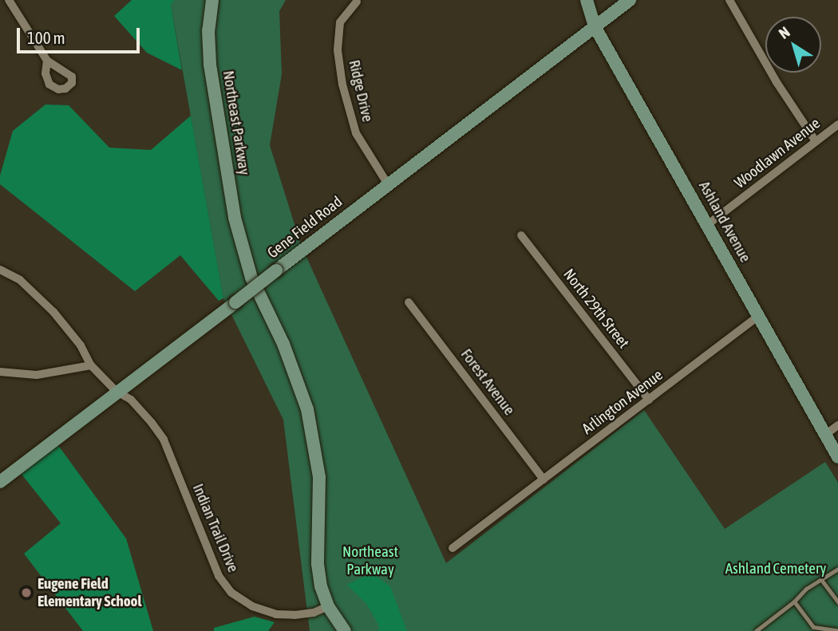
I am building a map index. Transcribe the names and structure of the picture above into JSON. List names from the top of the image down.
{
  "streets": {
    "street": [
      "Ridge Drive",
      "Northeast Parkway",
      "Woodlawn Avenue",
      "Ashland Avenue",
      "Gene Field Road",
      "North 29th Street",
      "Forest Avenue",
      "Arlington Avenue",
      "Indian Trail Drive"
    ]
  },
  "crossings": [
    ["Ridge Drive", "Gene Field Road"],
    ["Northeast Parkway", "Indian Trail Drive"],
    ["Woodlawn Avenue", "Ashland Avenue"],
    ["Ashland Avenue", "Gene Field Road"],
    ["Ashland Avenue", "Arlington Avenue"],
    ["Gene Field Road", "Indian Trail Drive"],
    ["North 29th Street", "Arlington Avenue"],
    ["Forest Avenue", "Arlington Avenue"]
  ],
  "parks": ["Northeast Parkway", "Ashland Cemetery"],
  "places": ["Eugene Field Elementary School"],
  "scale_bar": "100 m",
  "north": "top left"
}
